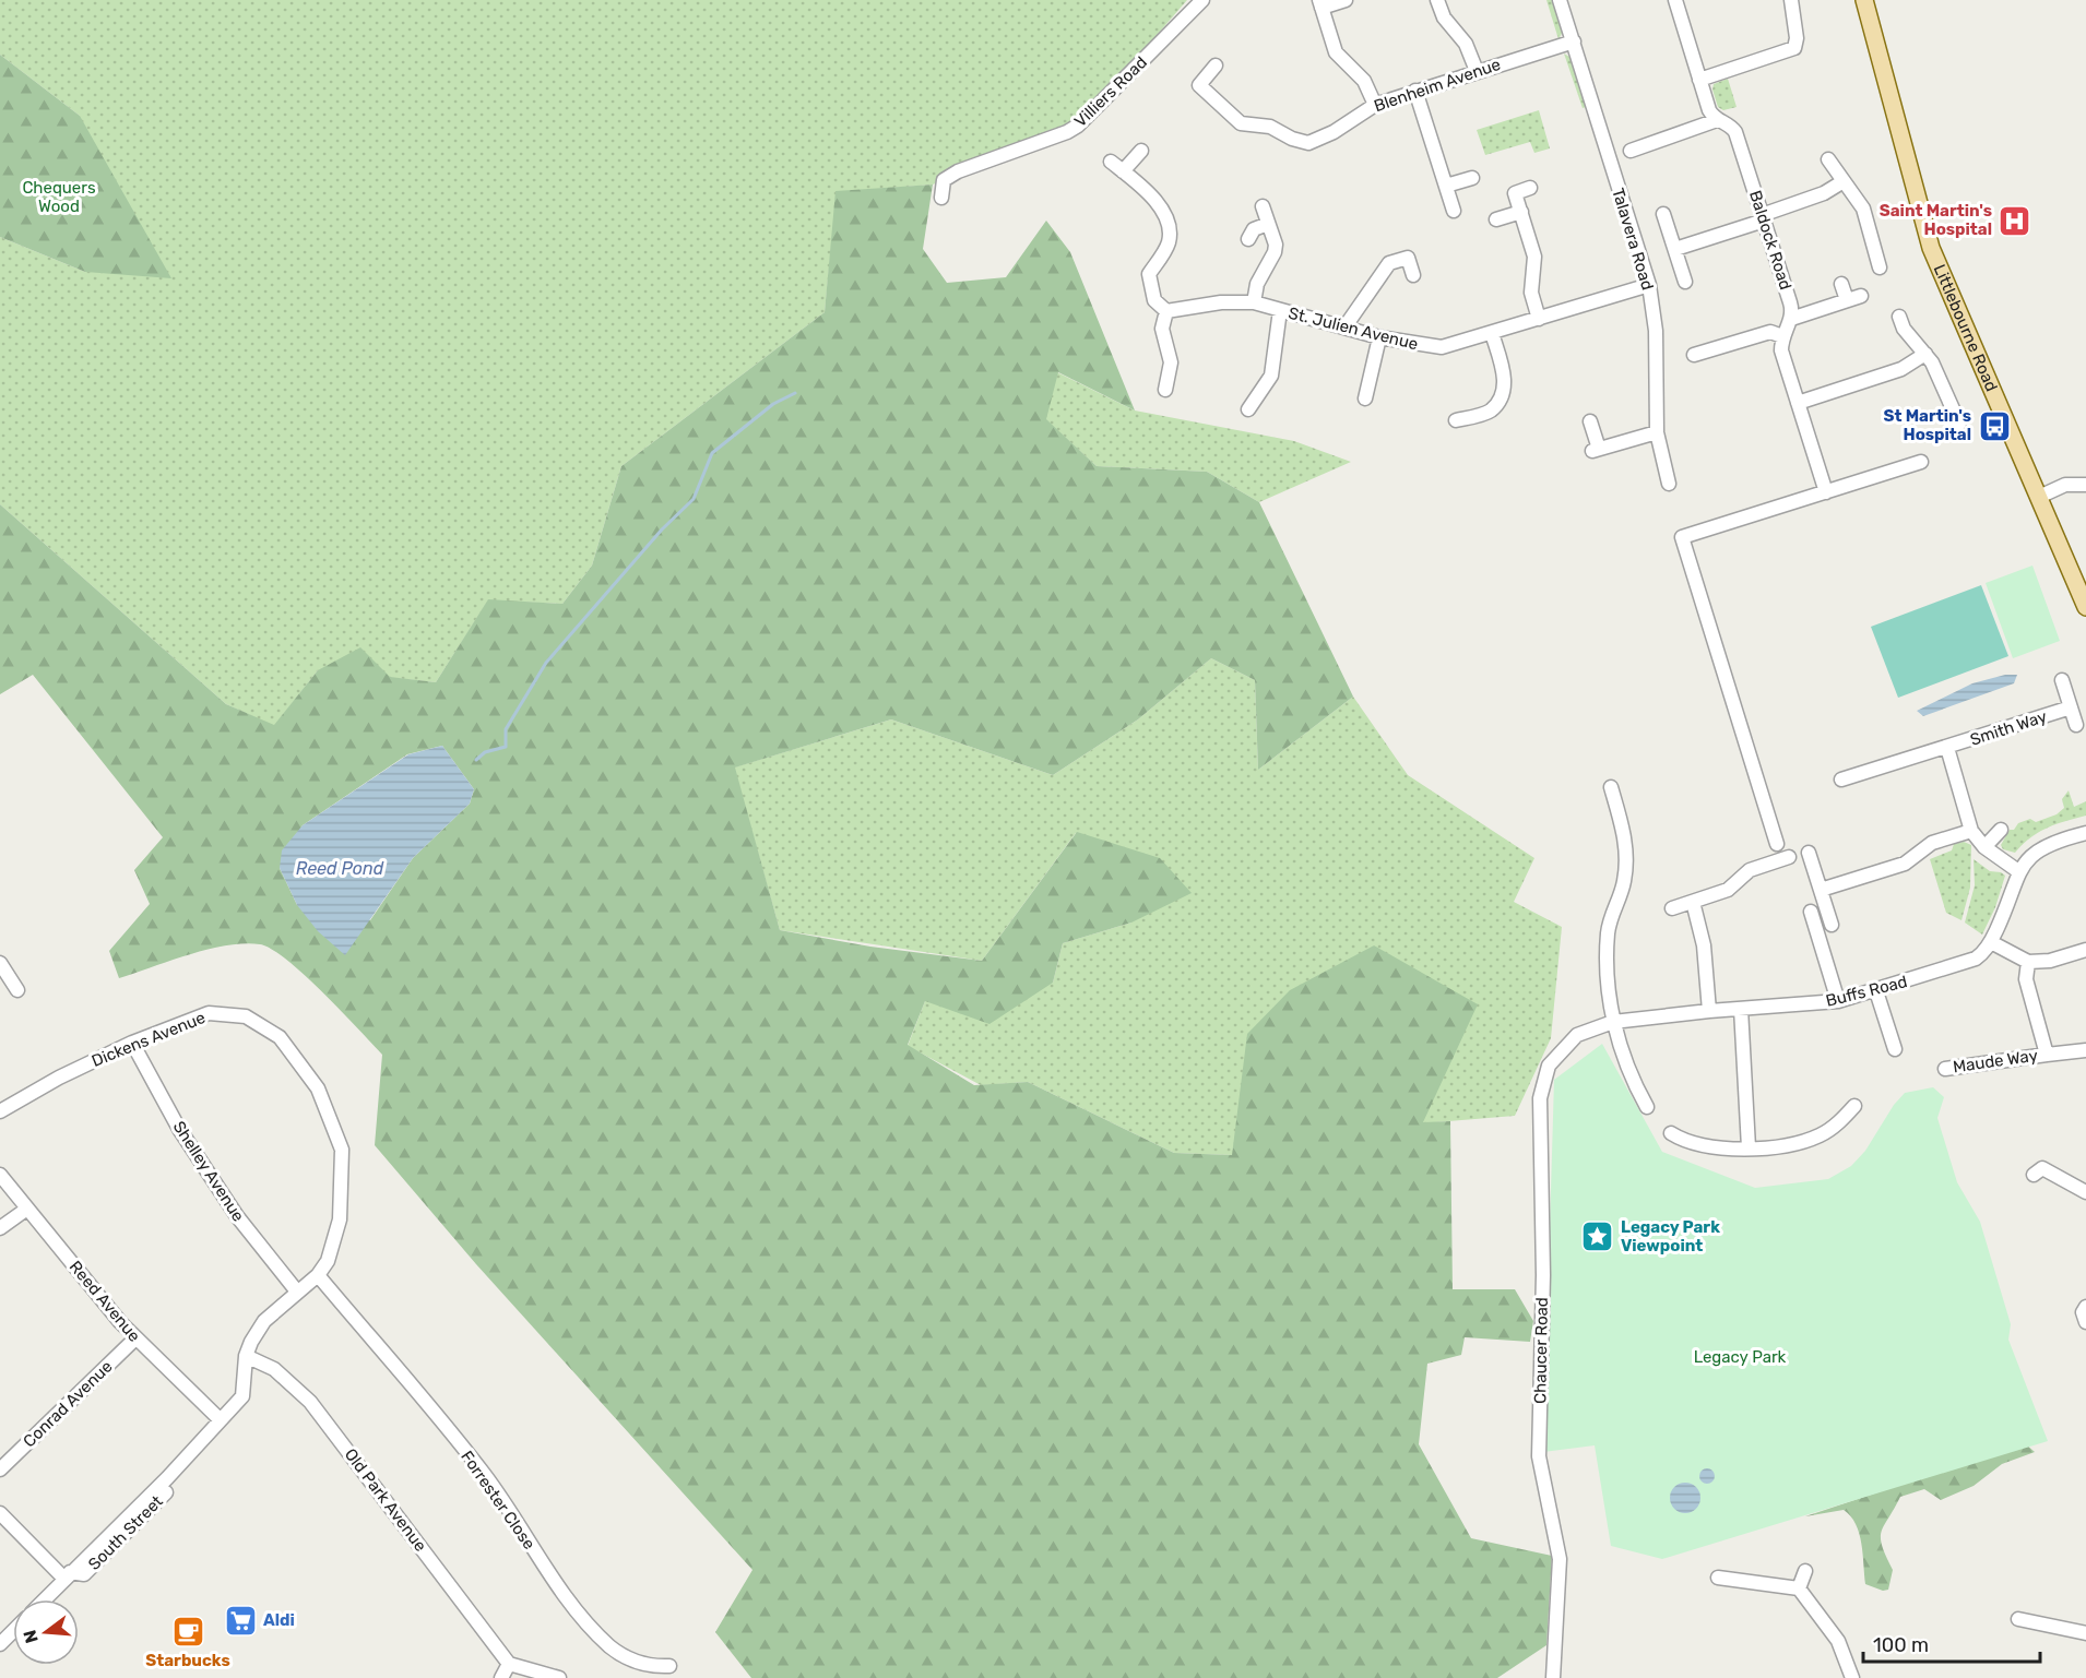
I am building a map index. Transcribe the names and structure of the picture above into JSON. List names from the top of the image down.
{
  "streets": {
    "main road": ["Littlebourne Road"],
    "street": [
      "Blenheim Avenue",
      "Villiers Road",
      "Talavera Road",
      "Baldock Road",
      "St. Julien Avenue",
      "Smith Way",
      "Buffs Road",
      "Dickens Avenue",
      "Maude Way",
      "Shelley Avenue",
      "Reed Avenue",
      "Chaucer Road",
      "Conrad Avenue",
      "Old Park Avenue",
      "Forrester Close",
      "South Street"
    ]
  },
  "crossings": [
    ["Blenheim Avenue", "Talavera Road"],
    ["Talavera Road", "St. Julien Avenue"],
    ["Buffs Road", "Chaucer Road"],
    ["Dickens Avenue", "Shelley Avenue"],
    ["Dickens Avenue", "Forrester Close"],
    ["Dickens Avenue", "South Street"],
    ["Shelley Avenue", "South Street"],
    ["Reed Avenue", "Conrad Avenue"],
    ["Reed Avenue", "South Street"],
    ["Old Park Avenue", "South Street"],
    ["Forrester Close", "South Street"]
  ],
  "water": ["Reed Pond"],
  "parks": ["Chequers Wood", "Legacy Park"],
  "places": {
    "hospital": ["Saint Martin's Hospital"],
    "bus stop": ["St Martin's Hospital"],
    "place": ["Legacy Park Viewpoint"],
    "supermarket": ["Aldi"],
    "cafe": ["Starbucks"]
  },
  "scale_bar": "100 m",
  "north": "left"
}
